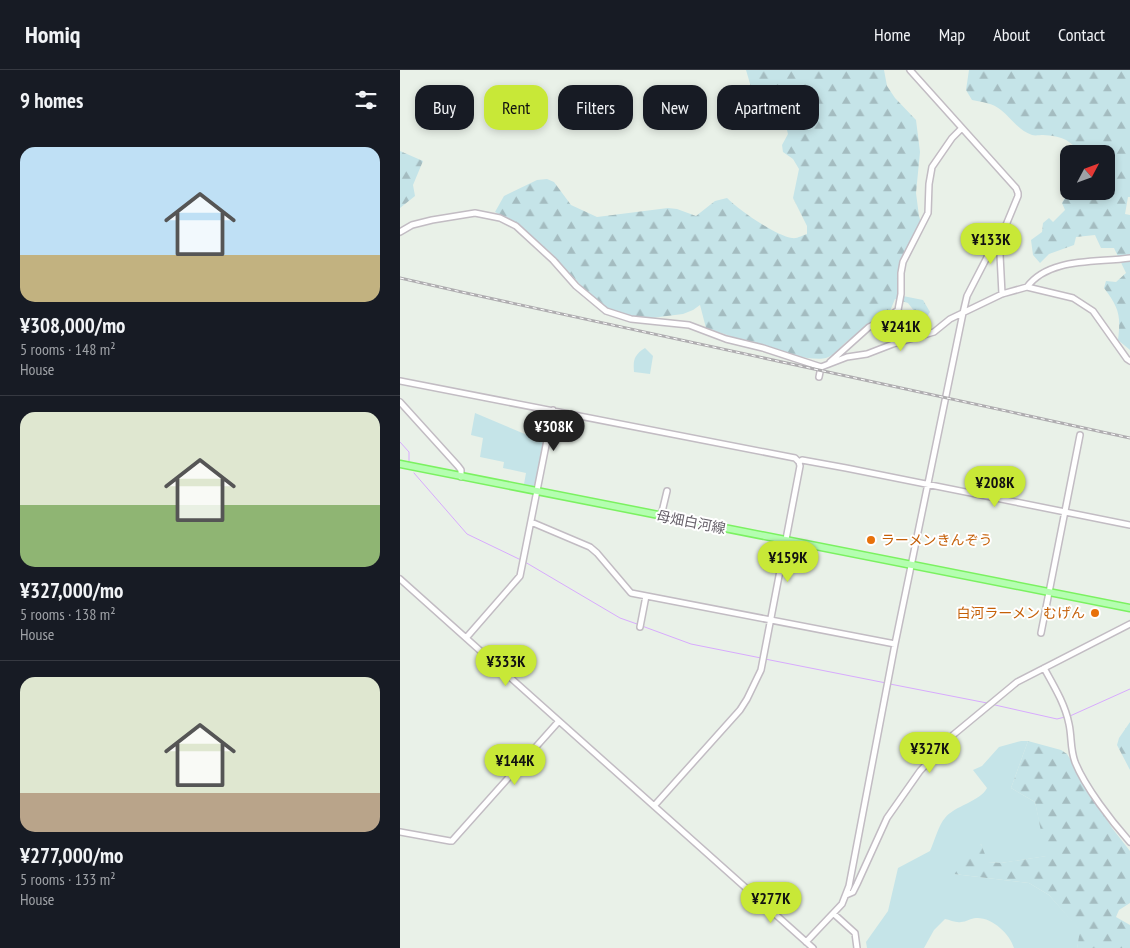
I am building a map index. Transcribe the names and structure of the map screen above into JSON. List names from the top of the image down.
{
  "streets": {
    "main road": ["母畑白河線"]
  },
  "places": ["ラーメンきんぞう", "白河ラーメン むげん"],
  "north": "top right",
  "page": {
    "header": "Homiq",
    "nav": [
      "Home",
      "Map",
      "About",
      "Contact"
    ],
    "heading": "9 homes",
    "chip": [
      "Buy",
      "Rent",
      "Filters",
      "New",
      "Apartment"
    ],
    "list": [
      {
        "name": "¥308,000/mo",
        "note": "5 rooms · 148 m² · House"
      },
      {
        "name": "¥327,000/mo",
        "note": "5 rooms · 138 m² · House"
      },
      {
        "name": "¥277,000/mo",
        "note": "5 rooms · 133 m² · House"
      }
    ],
    "price": [
      "¥133K",
      "¥241K",
      "¥308K",
      "¥208K",
      "¥159K",
      "¥333K",
      "¥327K",
      "¥144K",
      "¥277K"
    ]
  }
}
